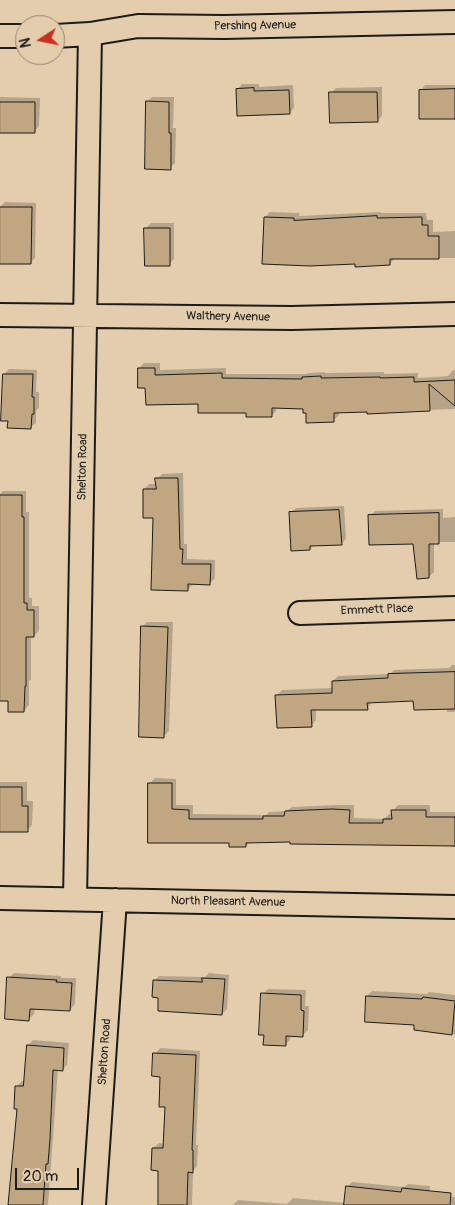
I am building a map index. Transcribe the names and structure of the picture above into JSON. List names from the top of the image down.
{
  "streets": {
    "street": [
      "Pershing Avenue",
      "Walthery Avenue",
      "Shelton Road",
      "Emmett Place",
      "North Pleasant Avenue"
    ]
  },
  "crossings": [
    ["Pershing Avenue", "Shelton Road"],
    ["Walthery Avenue", "Shelton Road"],
    ["Shelton Road", "North Pleasant Avenue"]
  ],
  "scale_bar": "20 m",
  "north": "left"
}
